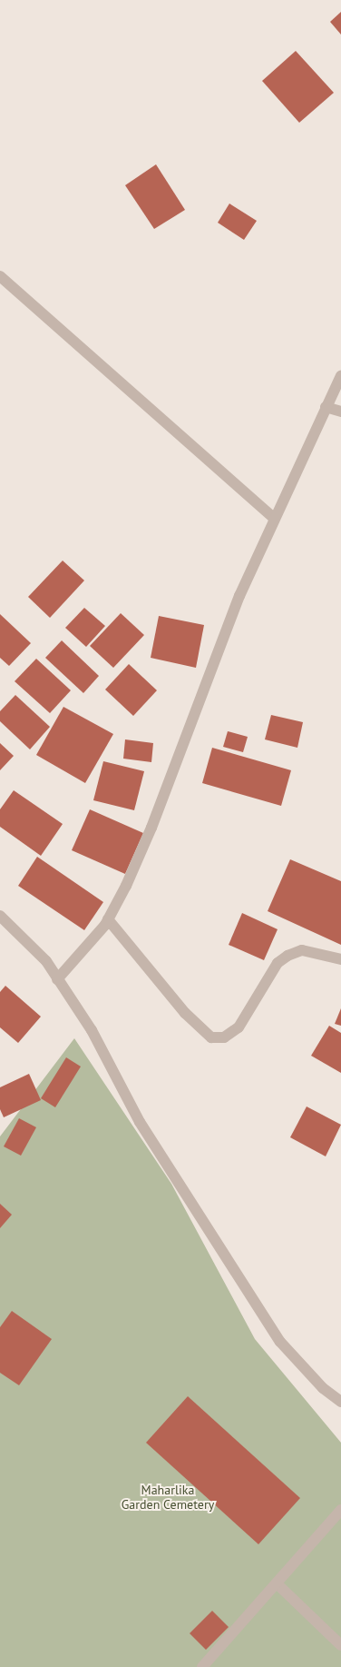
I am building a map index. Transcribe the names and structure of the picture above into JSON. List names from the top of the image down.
{
  "parks": ["Maharlika Garden Cemetery"]
}
